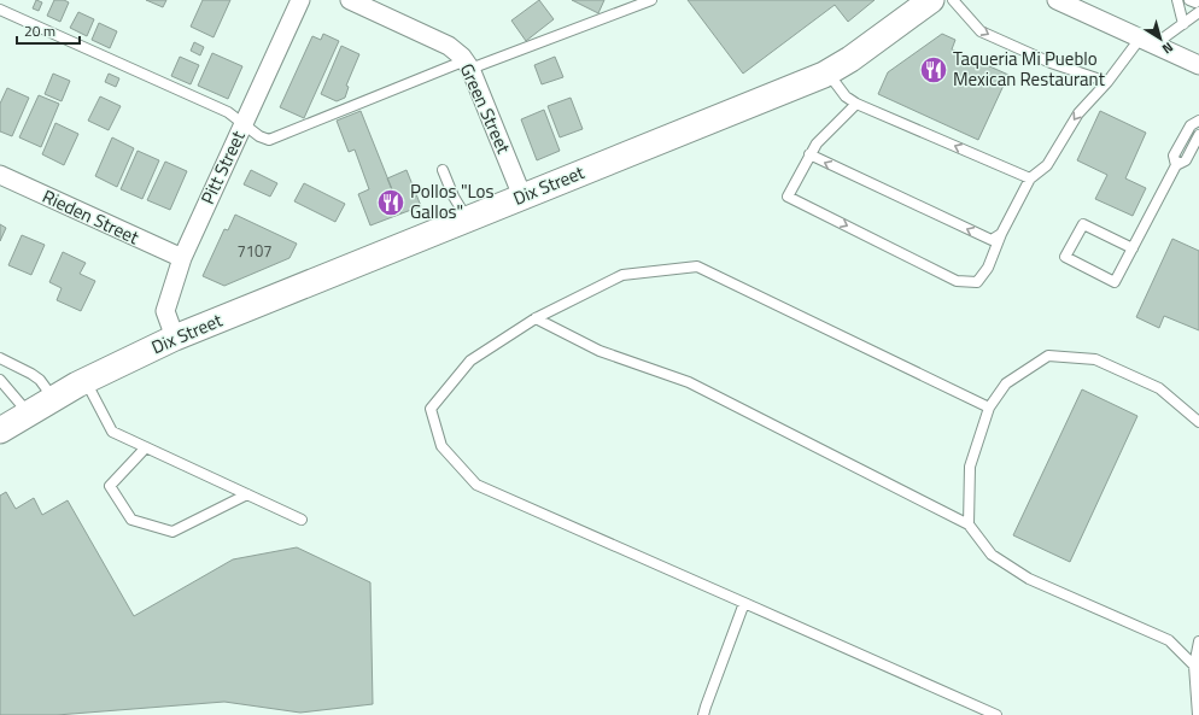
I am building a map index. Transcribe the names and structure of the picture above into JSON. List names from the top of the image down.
{
  "streets": {
    "street": [
      "Green Street",
      "Pitt Street",
      "Dix Street",
      "Rieden Street"
    ]
  },
  "crossings": [
    ["Green Street", "Dix Street"],
    ["Pitt Street", "Dix Street"],
    ["Pitt Street", "Rieden Street"]
  ],
  "places": {
    "restaurant": ["Taqueria Mi Pueblo Mexican Restaurant", "Pollos \"Los Gallos\""]
  },
  "house_numbers": ["7107"],
  "scale_bar": "20 m",
  "north": "bottom right"
}
